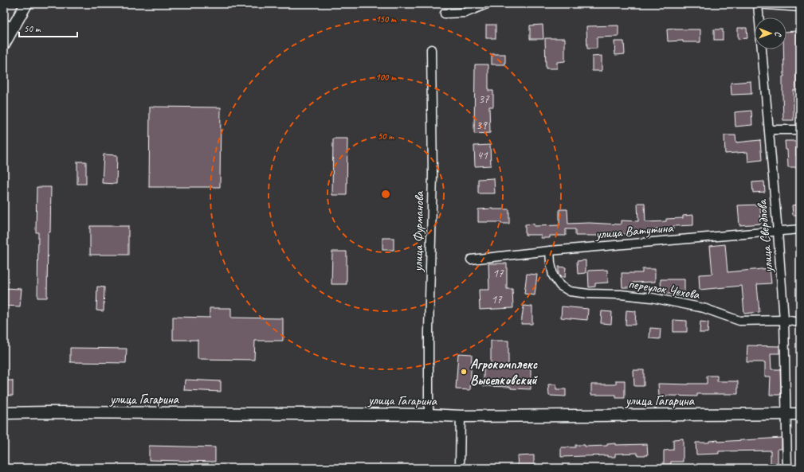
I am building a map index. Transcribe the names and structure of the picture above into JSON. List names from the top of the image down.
{
  "streets": {
    "main road": ["улица Гагарина"],
    "street": [
      "улица Ватутина",
      "улица Фурманова",
      "улица Свердлова",
      "переулок Чехова"
    ]
  },
  "crossings": [
    ["улица Ватутина", "улица Свердлова"],
    ["улица Ватутина", "переулок Чехова"],
    ["улица Фурманова", "улица Гагарина"],
    ["улица Свердлова", "переулок Чехова"],
    ["улица Свердлова", "улица Гагарина"]
  ],
  "places": ["Агрокомплекс Выселковский"],
  "house_numbers": [
    "37",
    "39",
    "41",
    "17",
    "17"
  ],
  "scale_bar": "50 m",
  "north": "right",
  "rings": ["150 m", "100 m", "50 m"]
}
